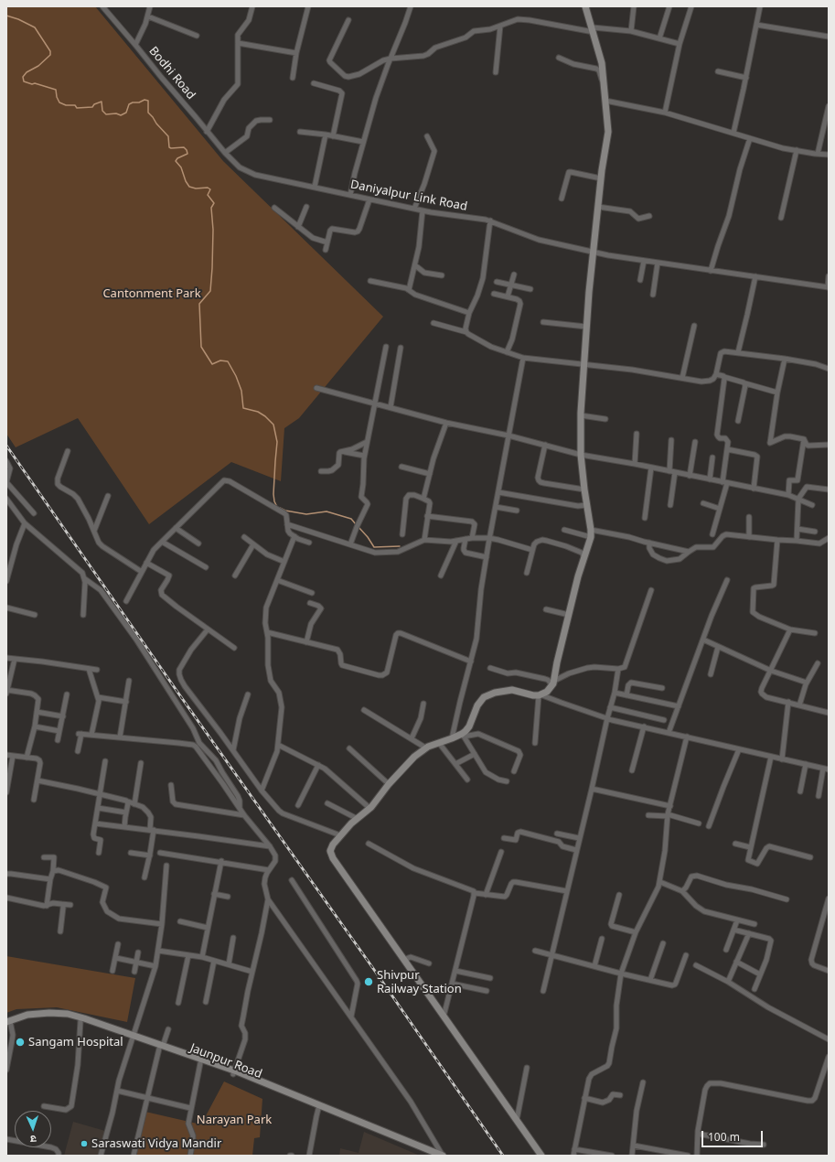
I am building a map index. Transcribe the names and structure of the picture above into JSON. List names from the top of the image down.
{
  "streets": {
    "street": ["Bodhi Road", "Daniyalpur Link Road", "Jaunpur Road"]
  },
  "crossings": [
    ["Bodhi Road", "Daniyalpur Link Road"]
  ],
  "parks": ["Cantonment Park", "Narayan Park"],
  "places": ["Shivpur Railway Station", "Sangam Hospital", "Saraswati Vidya Mandir"],
  "scale_bar": "100 m",
  "north": "bottom"
}
